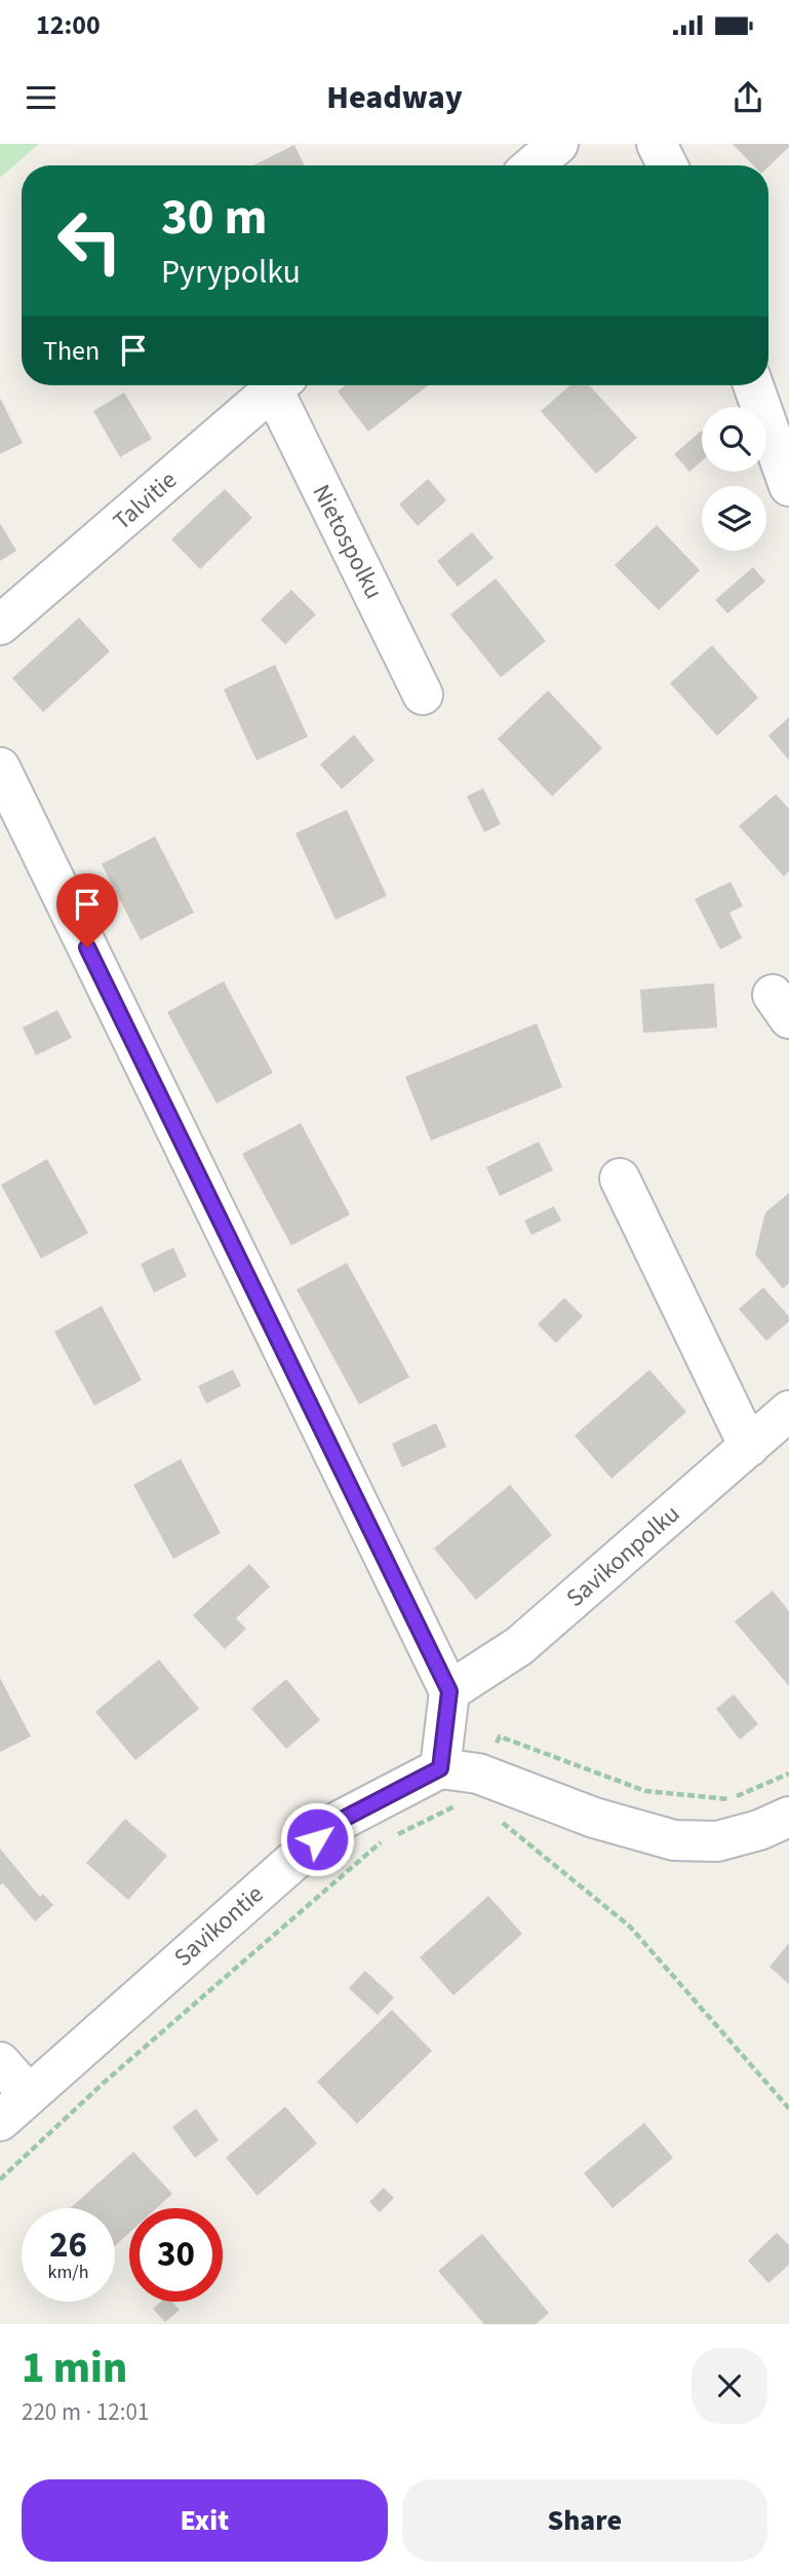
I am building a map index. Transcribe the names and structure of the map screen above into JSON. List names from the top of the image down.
{
  "streets": {
    "street": [
      "Talvitie",
      "Nietospolku",
      "Savikonpolku",
      "Savikontie"
    ]
  },
  "page": {
    "status": "12:00",
    "header": "Headway",
    "turn": ["30 m", "Pyrypolku"],
    "then": "Then",
    "speed": "26 km/h",
    "limit": "30",
    "heading": ["1 min", "220 m · 12:01"],
    "buttons": ["Exit", "Share"]
  }
}
